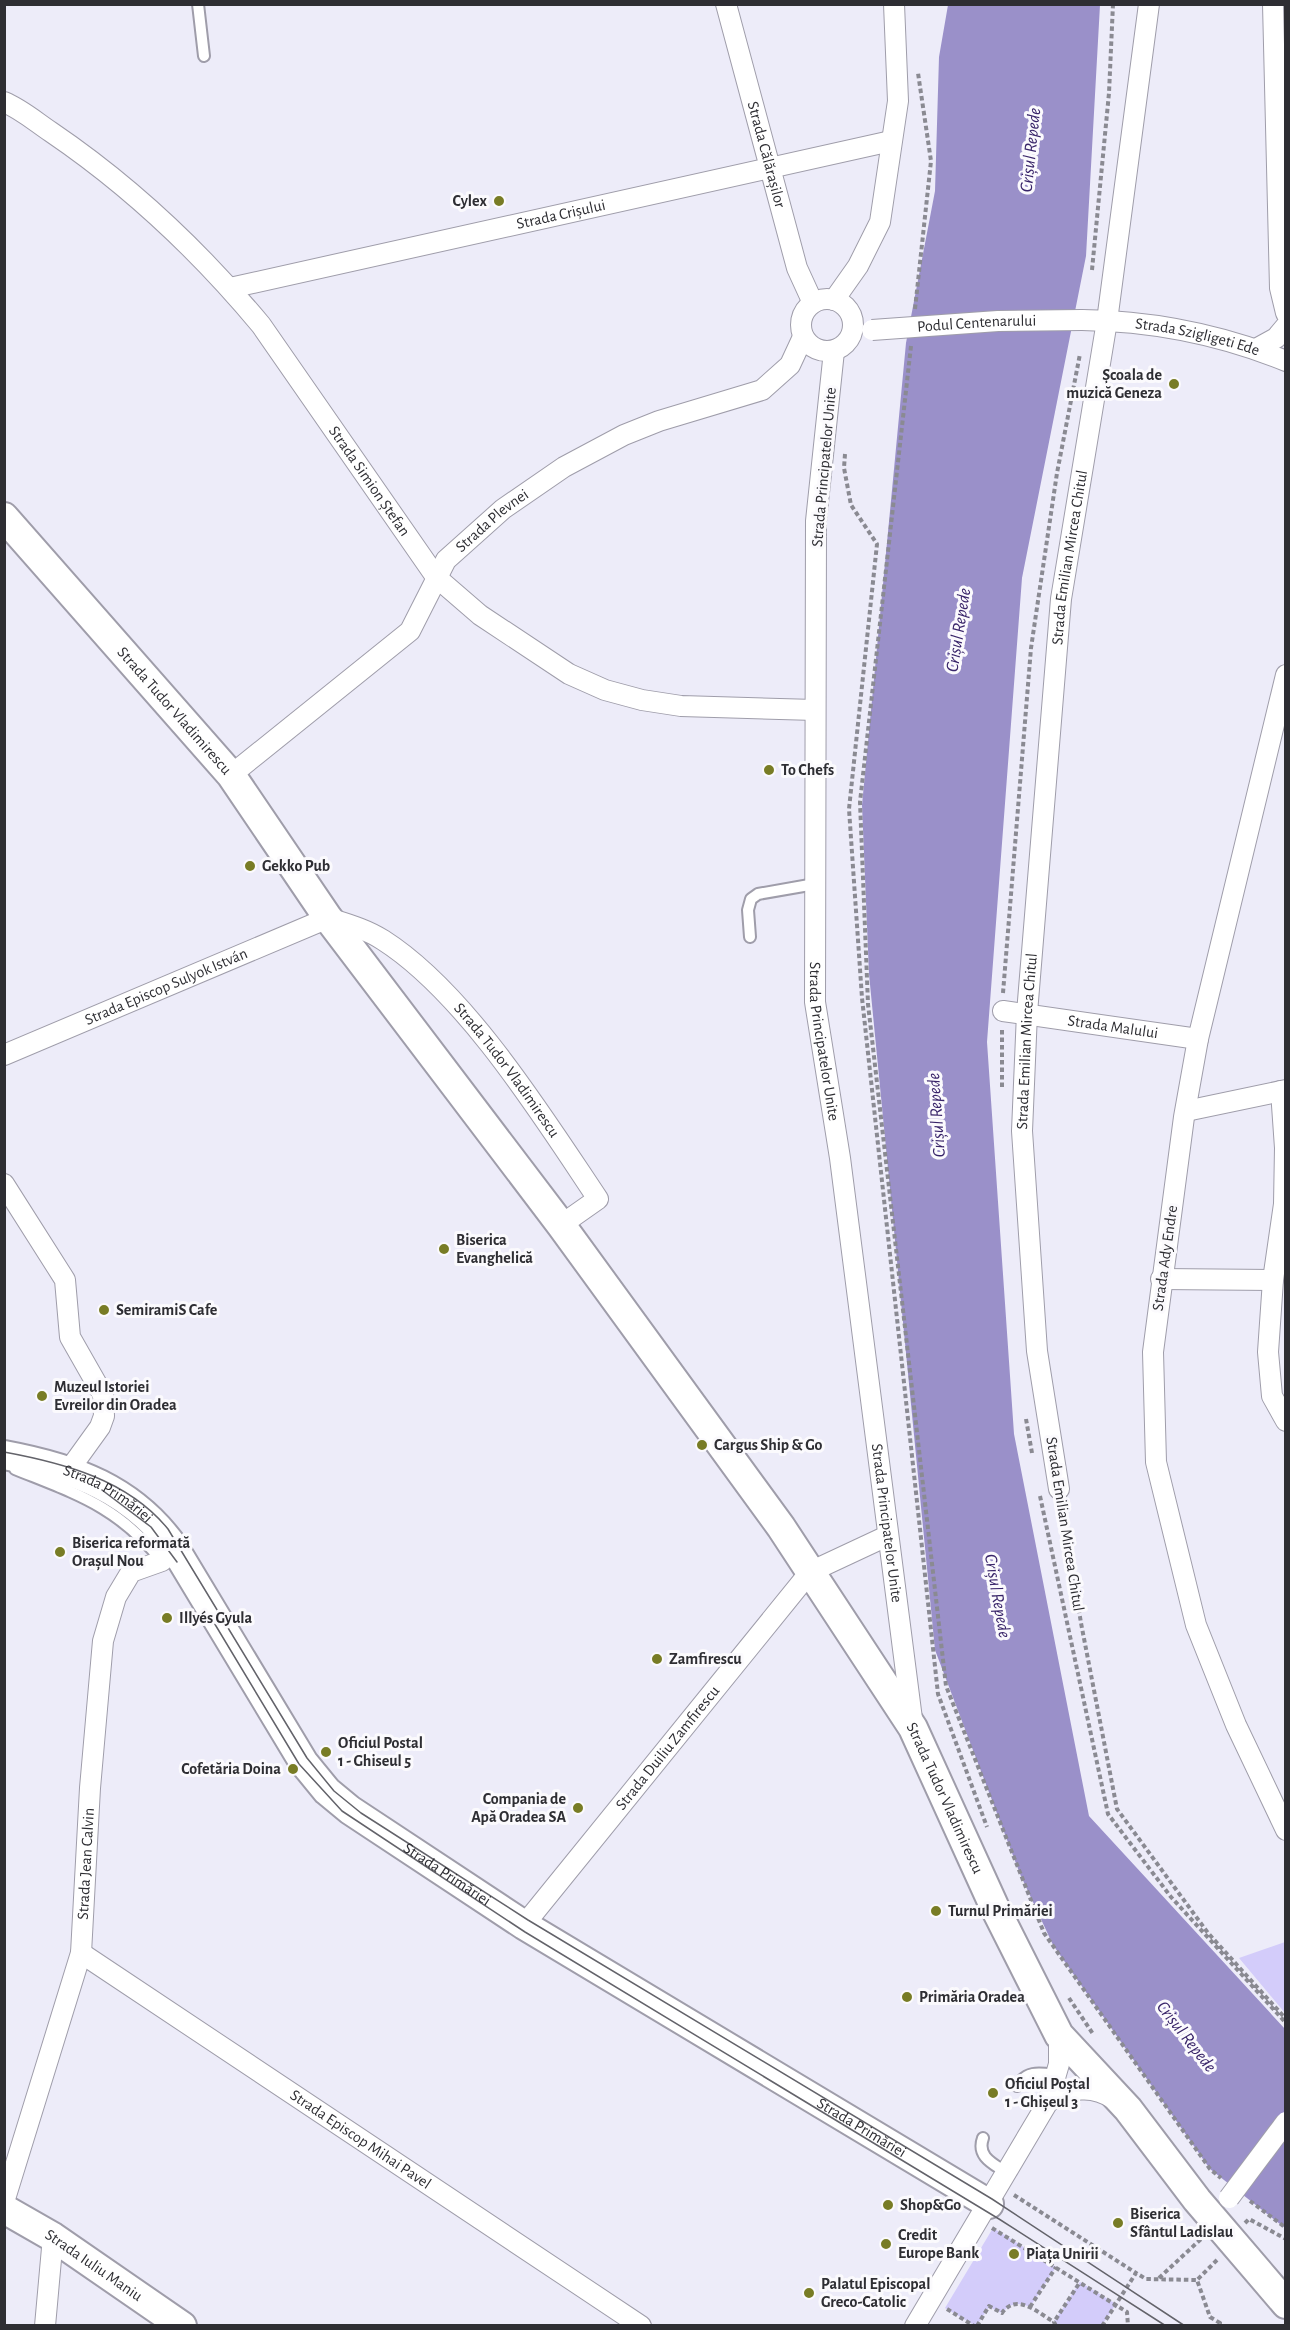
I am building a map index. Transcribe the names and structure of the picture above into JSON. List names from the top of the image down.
{
  "streets": {
    "street": [
      "Strada Călărașilor",
      "Strada Crișului",
      "Podul Centenarului",
      "Strada Szigligeti Ede",
      "Strada Principatelor Unite",
      "Strada Simion Ștefan",
      "Strada Plevnei",
      "Strada Emilian Mircea Chitul",
      "Strada Tudor Vladimirescu",
      "Strada Episcop Sulyok István",
      "Strada Malului",
      "Strada Ady Endre",
      "Strada Primăriei",
      "Strada Duiliu Zamfirescu",
      "Strada Jean Calvin",
      "Strada Episcop Mihai Pavel",
      "Strada Iuliu Maniu"
    ]
  },
  "crossings": [
    ["Strada Călărașilor", "Strada Crișului"],
    ["Strada Călărașilor", "Podul Centenarului"],
    ["Strada Călărașilor", "Strada Principatelor Unite"],
    ["Strada Călărașilor", "Strada Plevnei"],
    ["Strada Crișului", "Strada Simion Ștefan"],
    ["Podul Centenarului", "Strada Szigligeti Ede"],
    ["Podul Centenarului", "Strada Principatelor Unite"],
    ["Podul Centenarului", "Strada Plevnei"],
    ["Podul Centenarului", "Strada Emilian Mircea Chitul"],
    ["Strada Szigligeti Ede", "Strada Emilian Mircea Chitul"],
    ["Strada Principatelor Unite", "Strada Simion Ștefan"],
    ["Strada Principatelor Unite", "Strada Plevnei"],
    ["Strada Principatelor Unite", "Strada Tudor Vladimirescu"],
    ["Strada Simion Ștefan", "Strada Plevnei"],
    ["Strada Plevnei", "Strada Tudor Vladimirescu"],
    ["Strada Emilian Mircea Chitul", "Strada Malului"],
    ["Strada Tudor Vladimirescu", "Strada Episcop Sulyok István"],
    ["Strada Tudor Vladimirescu", "Strada Duiliu Zamfirescu"],
    ["Strada Malului", "Strada Ady Endre"],
    ["Strada Primăriei", "Strada Duiliu Zamfirescu"],
    ["Strada Primăriei", "Strada Jean Calvin"],
    ["Strada Jean Calvin", "Strada Episcop Mihai Pavel"]
  ],
  "water": ["Crișul Repede"],
  "places": [
    "Cylex",
    "Școala de muzică Geneza",
    "To Chefs",
    "Gekko Pub",
    "Biserica Evanghelică",
    "SemiramiS Cafe",
    "Muzeul Istoriei Evreilor din Oradea",
    "Cargus Ship & Go",
    "Biserica reformată Orașul Nou",
    "Illyés Gyula",
    "Zamfirescu",
    "Oficiul Postal 1 - Ghiseul 5",
    "Cofetăria Doina",
    "Compania de Apă Oradea SA",
    "Turnul Primăriei",
    "Primăria Oradea",
    "Oficiul Poștal 1 - Ghișeul 3",
    "Shop&Go",
    "Biserica Sfântul Ladislau",
    "Credit Europe Bank",
    "Piața Unirii",
    "Palatul Episcopal Greco-Catolic"
  ]
}
